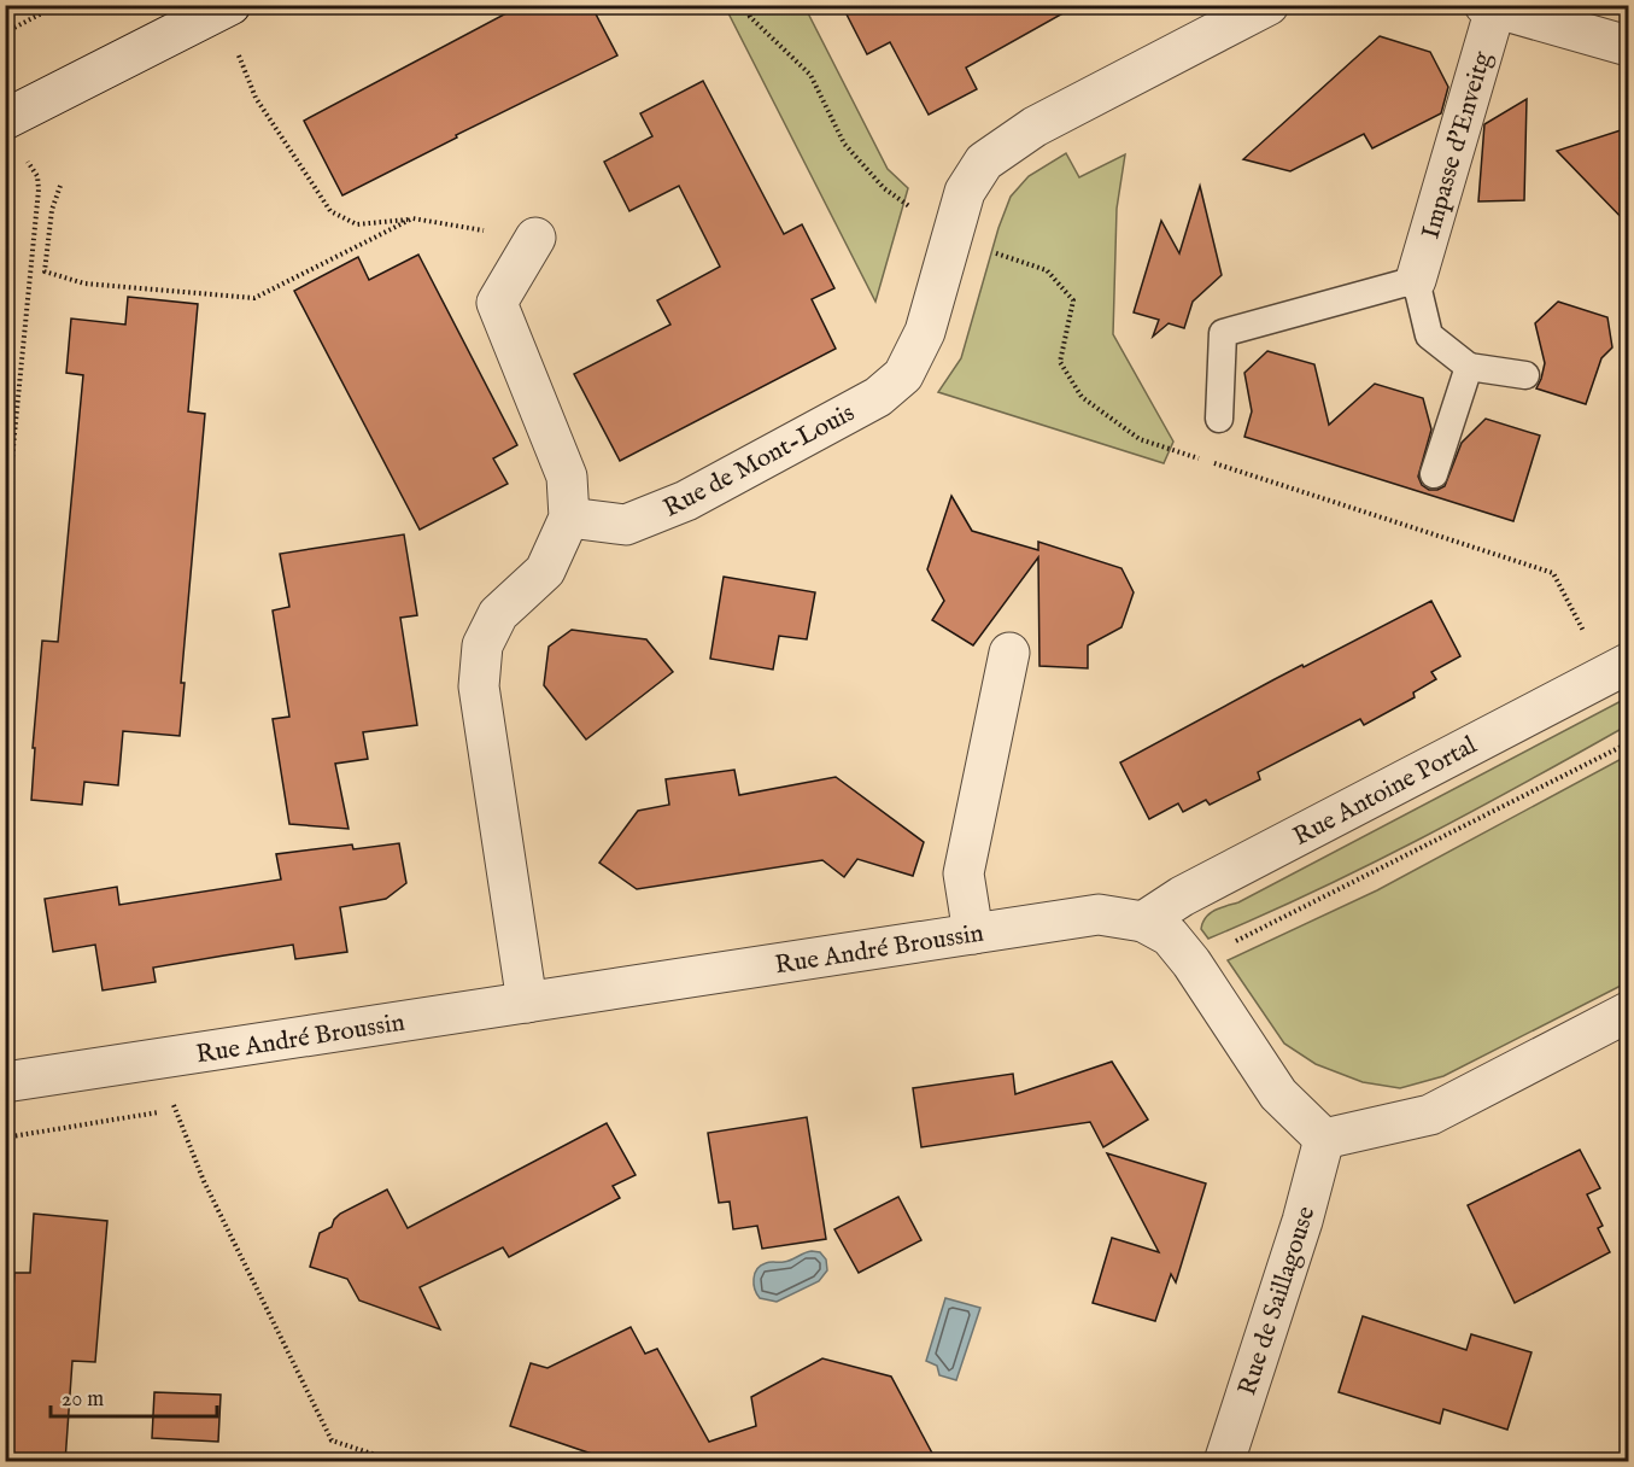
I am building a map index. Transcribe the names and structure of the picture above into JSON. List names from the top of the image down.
{
  "streets": {
    "street": [
      "Impasse d'Enveitg",
      "Rue de Mont-Louis",
      "Rue Antoine Portal",
      "Rue André Broussin",
      "Rue de Saillagouse"
    ]
  },
  "crossings": [
    ["Rue Antoine Portal", "Rue André Broussin"],
    ["Rue André Broussin", "Rue de Saillagouse"]
  ],
  "scale_bar": "20 m"
}
